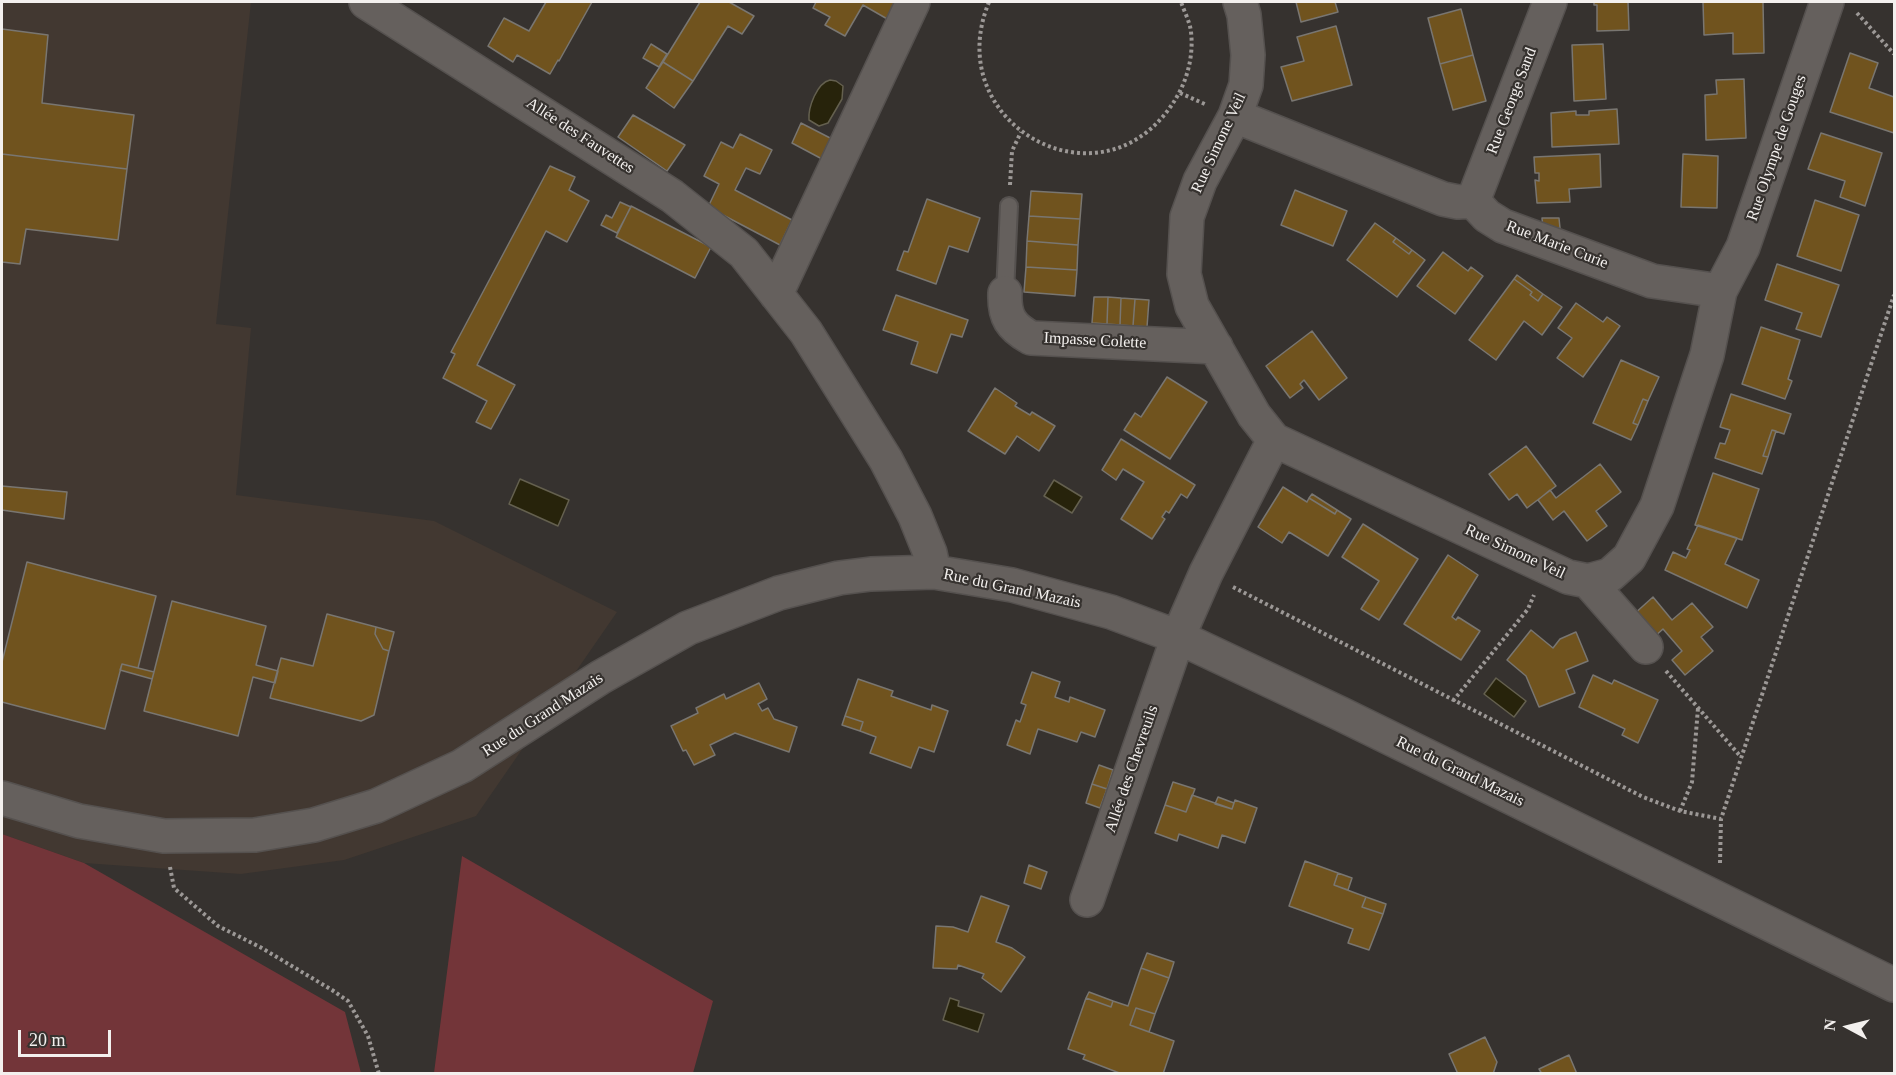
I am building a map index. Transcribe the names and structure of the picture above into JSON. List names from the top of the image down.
{
  "streets": {
    "street": [
      "Rue George Sand",
      "Allée des Fauvettes",
      "Rue Simone Veil",
      "Rue Olympe de Gouges",
      "Rue Marie Curie",
      "Impasse Colette",
      "Rue du Grand Mazais",
      "Allée des Chevreuils"
    ]
  },
  "crossings": [
    ["Rue George Sand", "Rue Marie Curie"],
    ["Allée des Fauvettes", "Rue du Grand Mazais"],
    ["Rue Simone Veil", "Rue Olympe de Gouges"],
    ["Rue Simone Veil", "Rue Marie Curie"],
    ["Rue Simone Veil", "Impasse Colette"],
    ["Rue Olympe de Gouges", "Rue Marie Curie"],
    ["Rue du Grand Mazais", "Allée des Chevreuils"]
  ],
  "scale_bar": "20 m",
  "north": "left"
}
